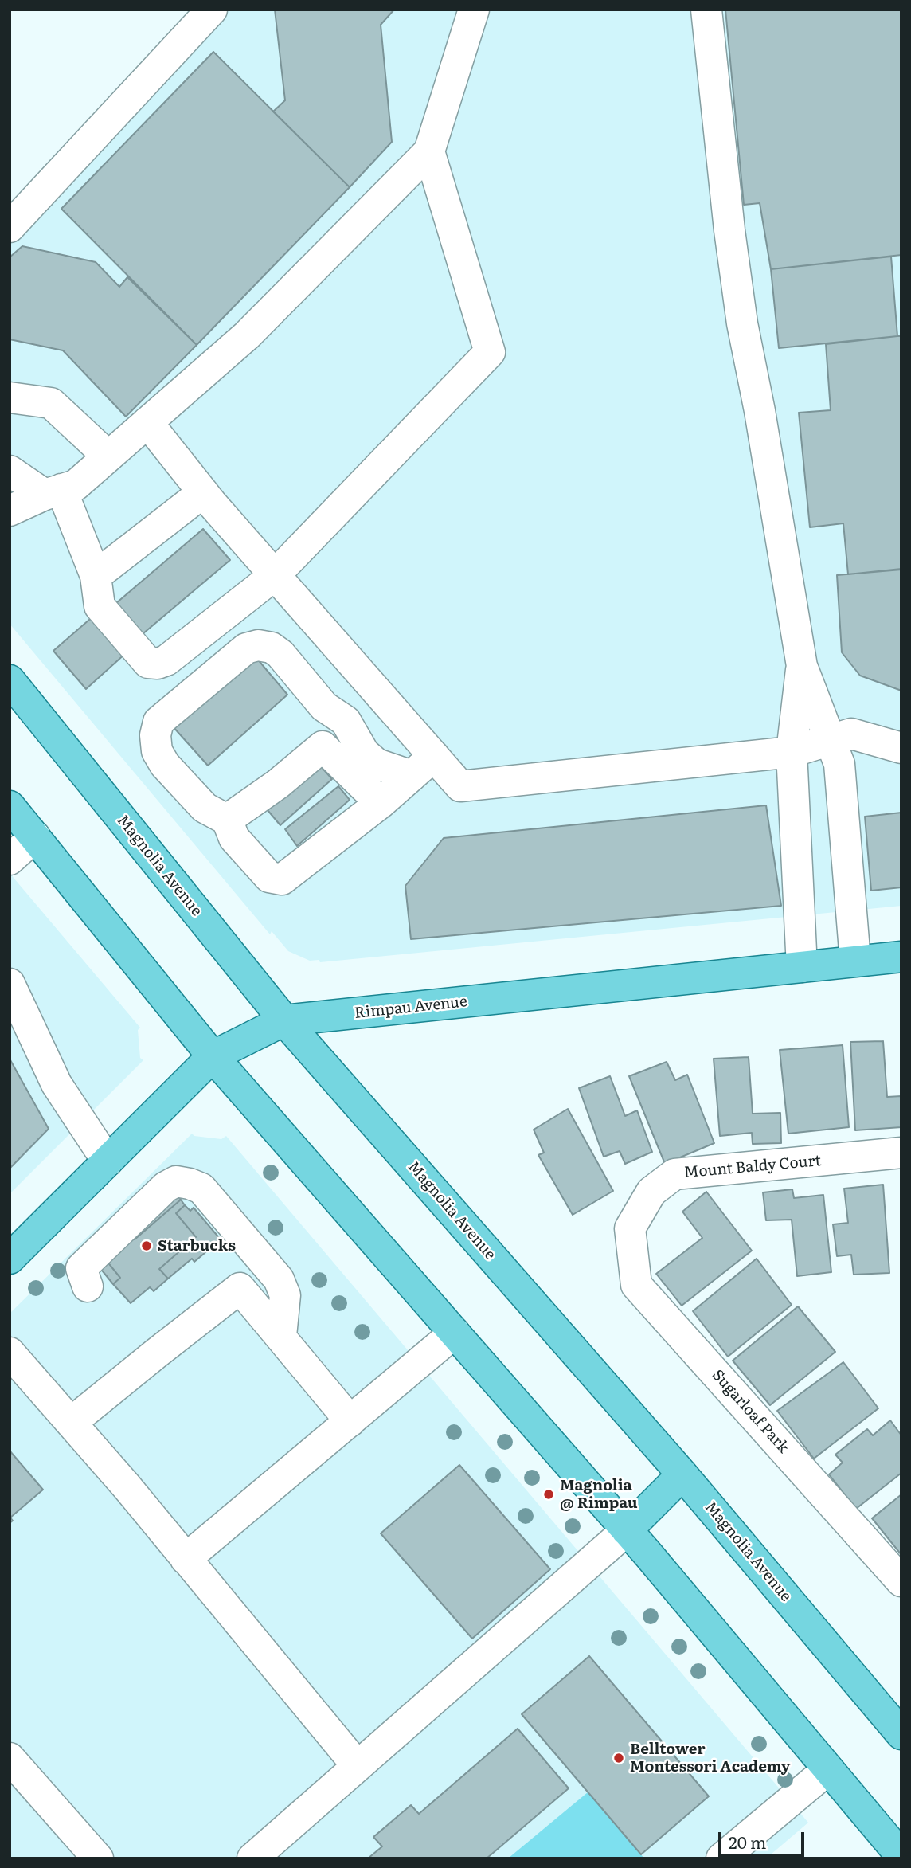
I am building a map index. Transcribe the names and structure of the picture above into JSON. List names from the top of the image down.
{
  "streets": {
    "main road": ["Magnolia Avenue", "Rimpau Avenue"],
    "street": ["Mount Baldy Court", "Sugarloaf Park"]
  },
  "crossings": [
    ["Magnolia Avenue", "Rimpau Avenue"],
    ["Mount Baldy Court", "Sugarloaf Park"]
  ],
  "places": ["Starbucks", "Magnolia @ Rimpau", "Belltower Montessori Academy"],
  "scale_bar": "20 m"
}
